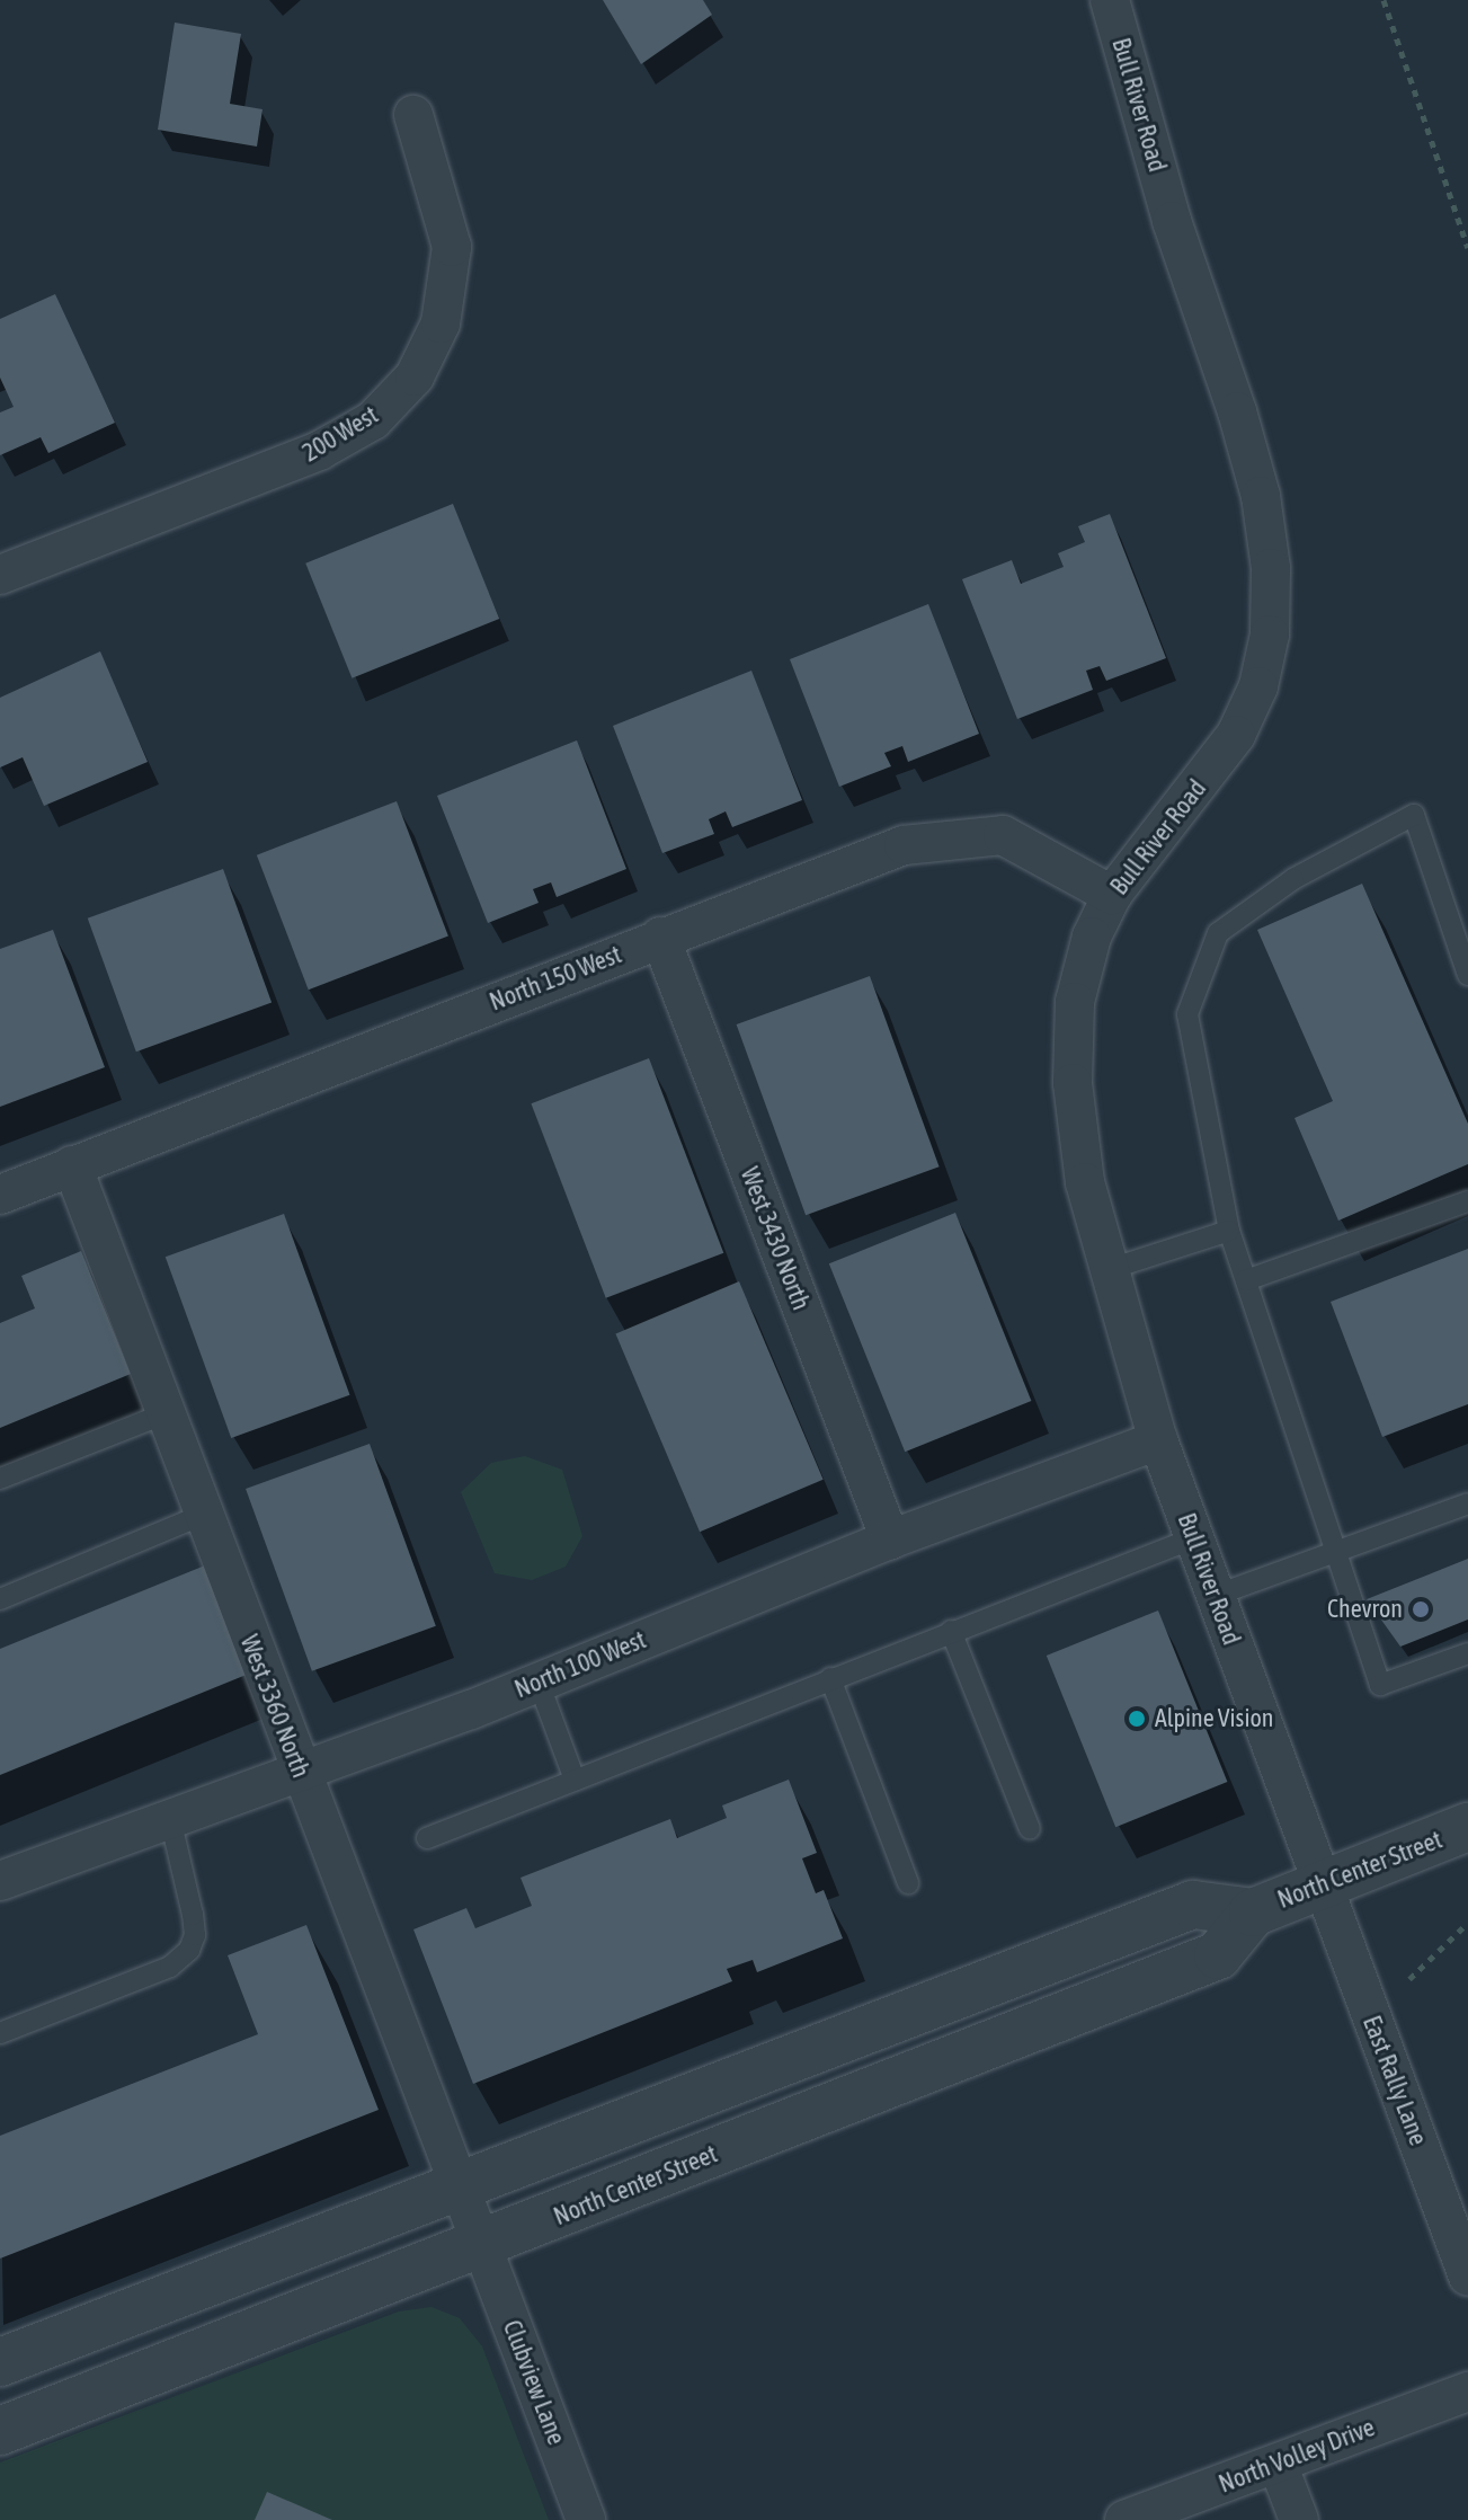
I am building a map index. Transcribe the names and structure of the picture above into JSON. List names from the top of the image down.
{
  "streets": {
    "street": [
      "Bull River Road",
      "200 West",
      "North 150 West",
      "West 3430 North",
      "North 100 West",
      "West 3360 North",
      "North Center Street",
      "East Rally Lane",
      "Clubview Lane",
      "North Volley Drive"
    ]
  },
  "crossings": [
    ["Bull River Road", "North 150 West"],
    ["Bull River Road", "North 100 West"],
    ["Bull River Road", "North Center Street"],
    ["Bull River Road", "East Rally Lane"],
    ["North 150 West", "West 3430 North"],
    ["North 150 West", "West 3360 North"],
    ["West 3430 North", "North 100 West"],
    ["North 100 West", "West 3360 North"],
    ["West 3360 North", "North Center Street"],
    ["West 3360 North", "Clubview Lane"],
    ["North Center Street", "East Rally Lane"],
    ["North Center Street", "Clubview Lane"]
  ],
  "places": ["Chevron", "Alpine Vision"]
}
